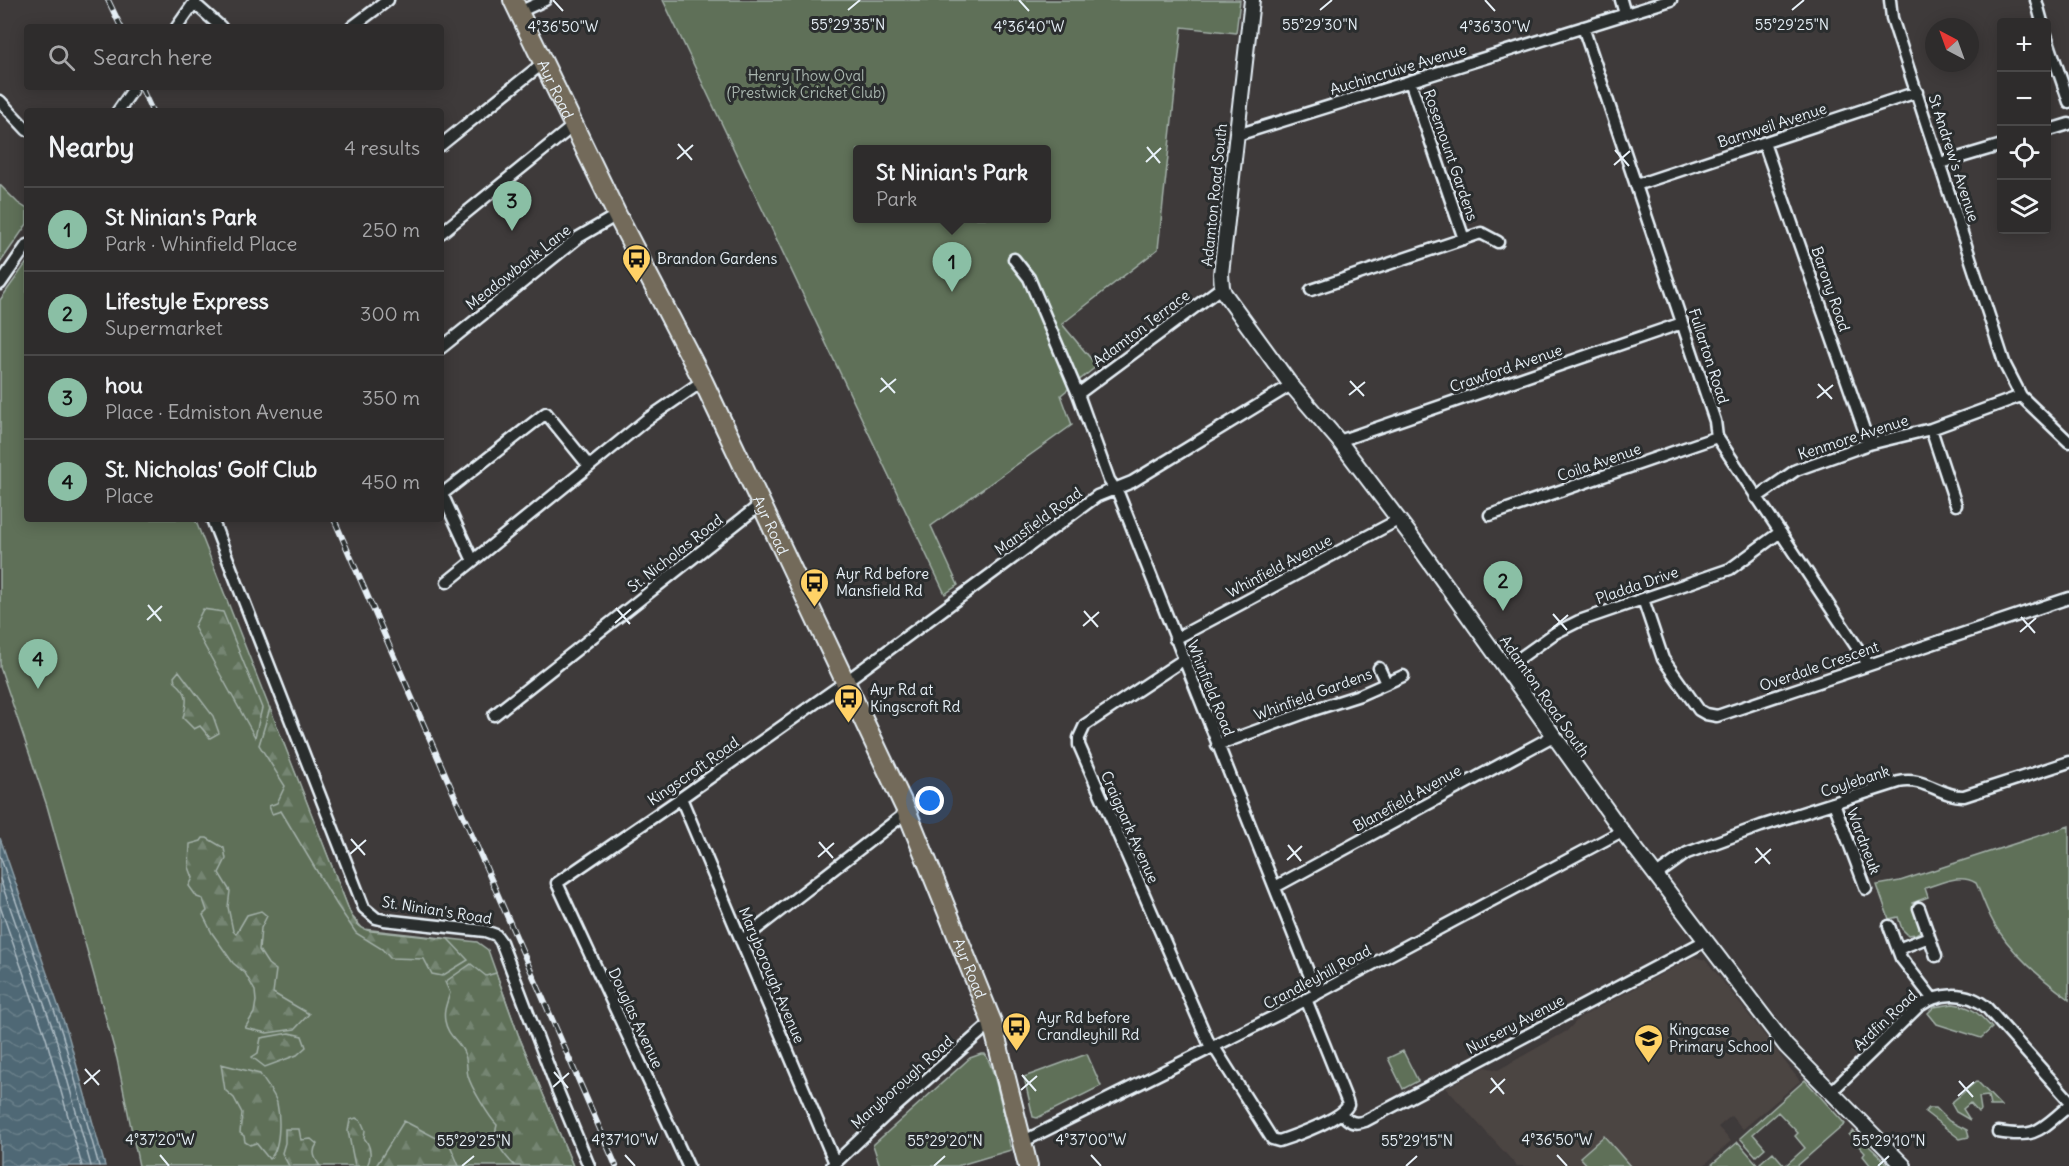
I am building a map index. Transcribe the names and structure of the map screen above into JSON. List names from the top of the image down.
{
  "streets": {
    "main road": ["Ayr Road"],
    "street": [
      "Auchincruive Avenue",
      "Barnweil Avenue",
      "Rosemount Gardens",
      "St Andrew's Avenue",
      "Adamton Road South",
      "Meadowbank Lane",
      "Barony Road",
      "Adamton Terrace",
      "Fullarton Road",
      "Crawford Avenue",
      "Kenmore Avenue",
      "Coila Avenue",
      "Mansfield Road",
      "St. Nicholas Road",
      "Whinfield Avenue",
      "Pladda Drive",
      "Overdale Crescent",
      "Whinfield Road",
      "Whinfield Gardens",
      "Kingscroft Road",
      "Coylebank",
      "Blanefield Avenue",
      "Craigpark Avenue",
      "Wardneuk",
      "St. Ninian's Road",
      "Maryborough Avenue",
      "Crandleyhill Road",
      "Douglas Avenue",
      "Ardfin Road",
      "Nursery Avenue",
      "Maryborough Road"
    ]
  },
  "crossings": [
    ["Auchincruive Avenue", "Rosemount Gardens"],
    ["Auchincruive Avenue", "Adamton Road South"],
    ["Auchincruive Avenue", "Fullarton Road"],
    ["Ayr Road", "Meadowbank Lane"],
    ["Ayr Road", "Mansfield Road"],
    ["Ayr Road", "St. Nicholas Road"],
    ["Ayr Road", "Kingscroft Road"],
    ["Ayr Road", "Crandleyhill Road"],
    ["Ayr Road", "Maryborough Road"],
    ["Barnweil Avenue", "St Andrew's Avenue"],
    ["Barnweil Avenue", "Barony Road"],
    ["Barnweil Avenue", "Fullarton Road"],
    ["St Andrew's Avenue", "Kenmore Avenue"],
    ["Adamton Road South", "Adamton Terrace"],
    ["Adamton Road South", "Crawford Avenue"],
    ["Adamton Road South", "Mansfield Road"],
    ["Adamton Road South", "Whinfield Avenue"],
    ["Adamton Road South", "Pladda Drive"],
    ["Adamton Road South", "Coylebank"],
    ["Adamton Road South", "Blanefield Avenue"],
    ["Adamton Road South", "Crandleyhill Road"],
    ["Adamton Road South", "Ardfin Road"],
    ["Adamton Road South", "Nursery Avenue"],
    ["Barony Road", "Kenmore Avenue"],
    ["Adamton Terrace", "Whinfield Road"],
    ["Fullarton Road", "Crawford Avenue"],
    ["Fullarton Road", "Kenmore Avenue"],
    ["Fullarton Road", "Coila Avenue"],
    ["Fullarton Road", "Pladda Drive"],
    ["Fullarton Road", "Overdale Crescent"],
    ["Mansfield Road", "Whinfield Road"],
    ["Mansfield Road", "Kingscroft Road"],
    ["Whinfield Avenue", "Whinfield Road"],
    ["Pladda Drive", "Overdale Crescent"],
    ["Whinfield Road", "Whinfield Gardens"],
    ["Whinfield Road", "Blanefield Avenue"],
    ["Whinfield Road", "Craigpark Avenue"],
    ["Whinfield Road", "Crandleyhill Road"],
    ["Whinfield Road", "Nursery Avenue"],
    ["Kingscroft Road", "Maryborough Avenue"],
    ["Kingscroft Road", "Douglas Avenue"],
    ["Coylebank", "Wardneuk"],
    ["Craigpark Avenue", "Crandleyhill Road"],
    ["Craigpark Avenue", "Nursery Avenue"],
    ["Maryborough Avenue", "Maryborough Road"]
  ],
  "parks": ["Henry Thow Oval (Prestwick Cricket Club)"],
  "places": {
    "bus stop": [
      "Brandon Gardens",
      "Ayr Rd before Mansfield Rd",
      "Ayr Rd at Kingscroft Rd",
      "Ayr Rd before Crandleyhill Rd"
    ],
    "school or university": ["Kingcase Primary School"]
  },
  "north": "top left",
  "page": {
    "map_buttons": ["+", "−"],
    "search": "Search here",
    "heading": ["Nearby", "4 results"],
    "popup": ["St Ninian's Park", "Park"],
    "pins": [
      "3",
      "1",
      "2",
      "4"
    ],
    "list": [
      {
        "mark": "1",
        "name": "St Ninian's Park",
        "note": "Park · Whinfield Place",
        "value": "250 m"
      },
      {
        "mark": "2",
        "name": "Lifestyle Express",
        "note": "Supermarket",
        "value": "300 m"
      },
      {
        "mark": "3",
        "name": "hou",
        "note": "Place · Edmiston Avenue",
        "value": "350 m"
      },
      {
        "mark": "4",
        "name": "St. Nicholas' Golf Club",
        "note": "Place",
        "value": "450 m"
      }
    ]
  },
  "coordinates": [
    "55°29'30\"N",
    "55°29'25\"N",
    "55°29'35\"N",
    "4°36'50\"W",
    "4°36'40\"W",
    "4°36'30\"W",
    "4°37'20\"W",
    "4°37'10\"W",
    "4°37'00\"W",
    "55°29'20\"N",
    "55°29'15\"N",
    "55°29'10\"N"
  ]
}
